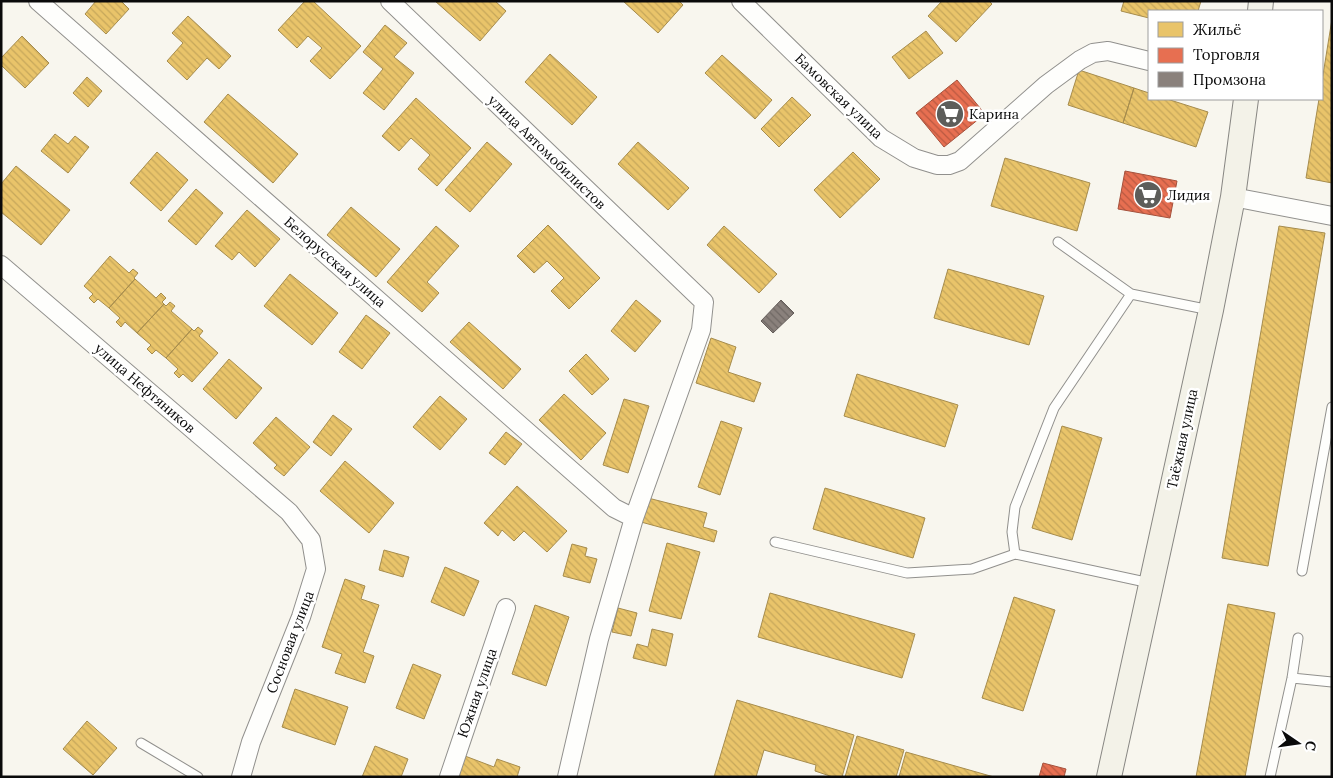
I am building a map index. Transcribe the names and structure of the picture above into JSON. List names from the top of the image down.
{
  "streets": {
    "main road": ["Таёжная улица"],
    "street": [
      "Бамовская улица",
      "улица Автомобилистов",
      "Белорусская улица",
      "улица Нефтяников",
      "Сосновая улица",
      "Южная улица"
    ]
  },
  "crossings": [
    ["улица Автомобилистов", "Белорусская улица"],
    ["улица Нефтяников", "Сосновая улица"]
  ],
  "places": {
    "supermarket": ["Карина", "Лидия"]
  },
  "legend": ["Жильё", "Торговля", "Промзона"],
  "north": "right"
}
